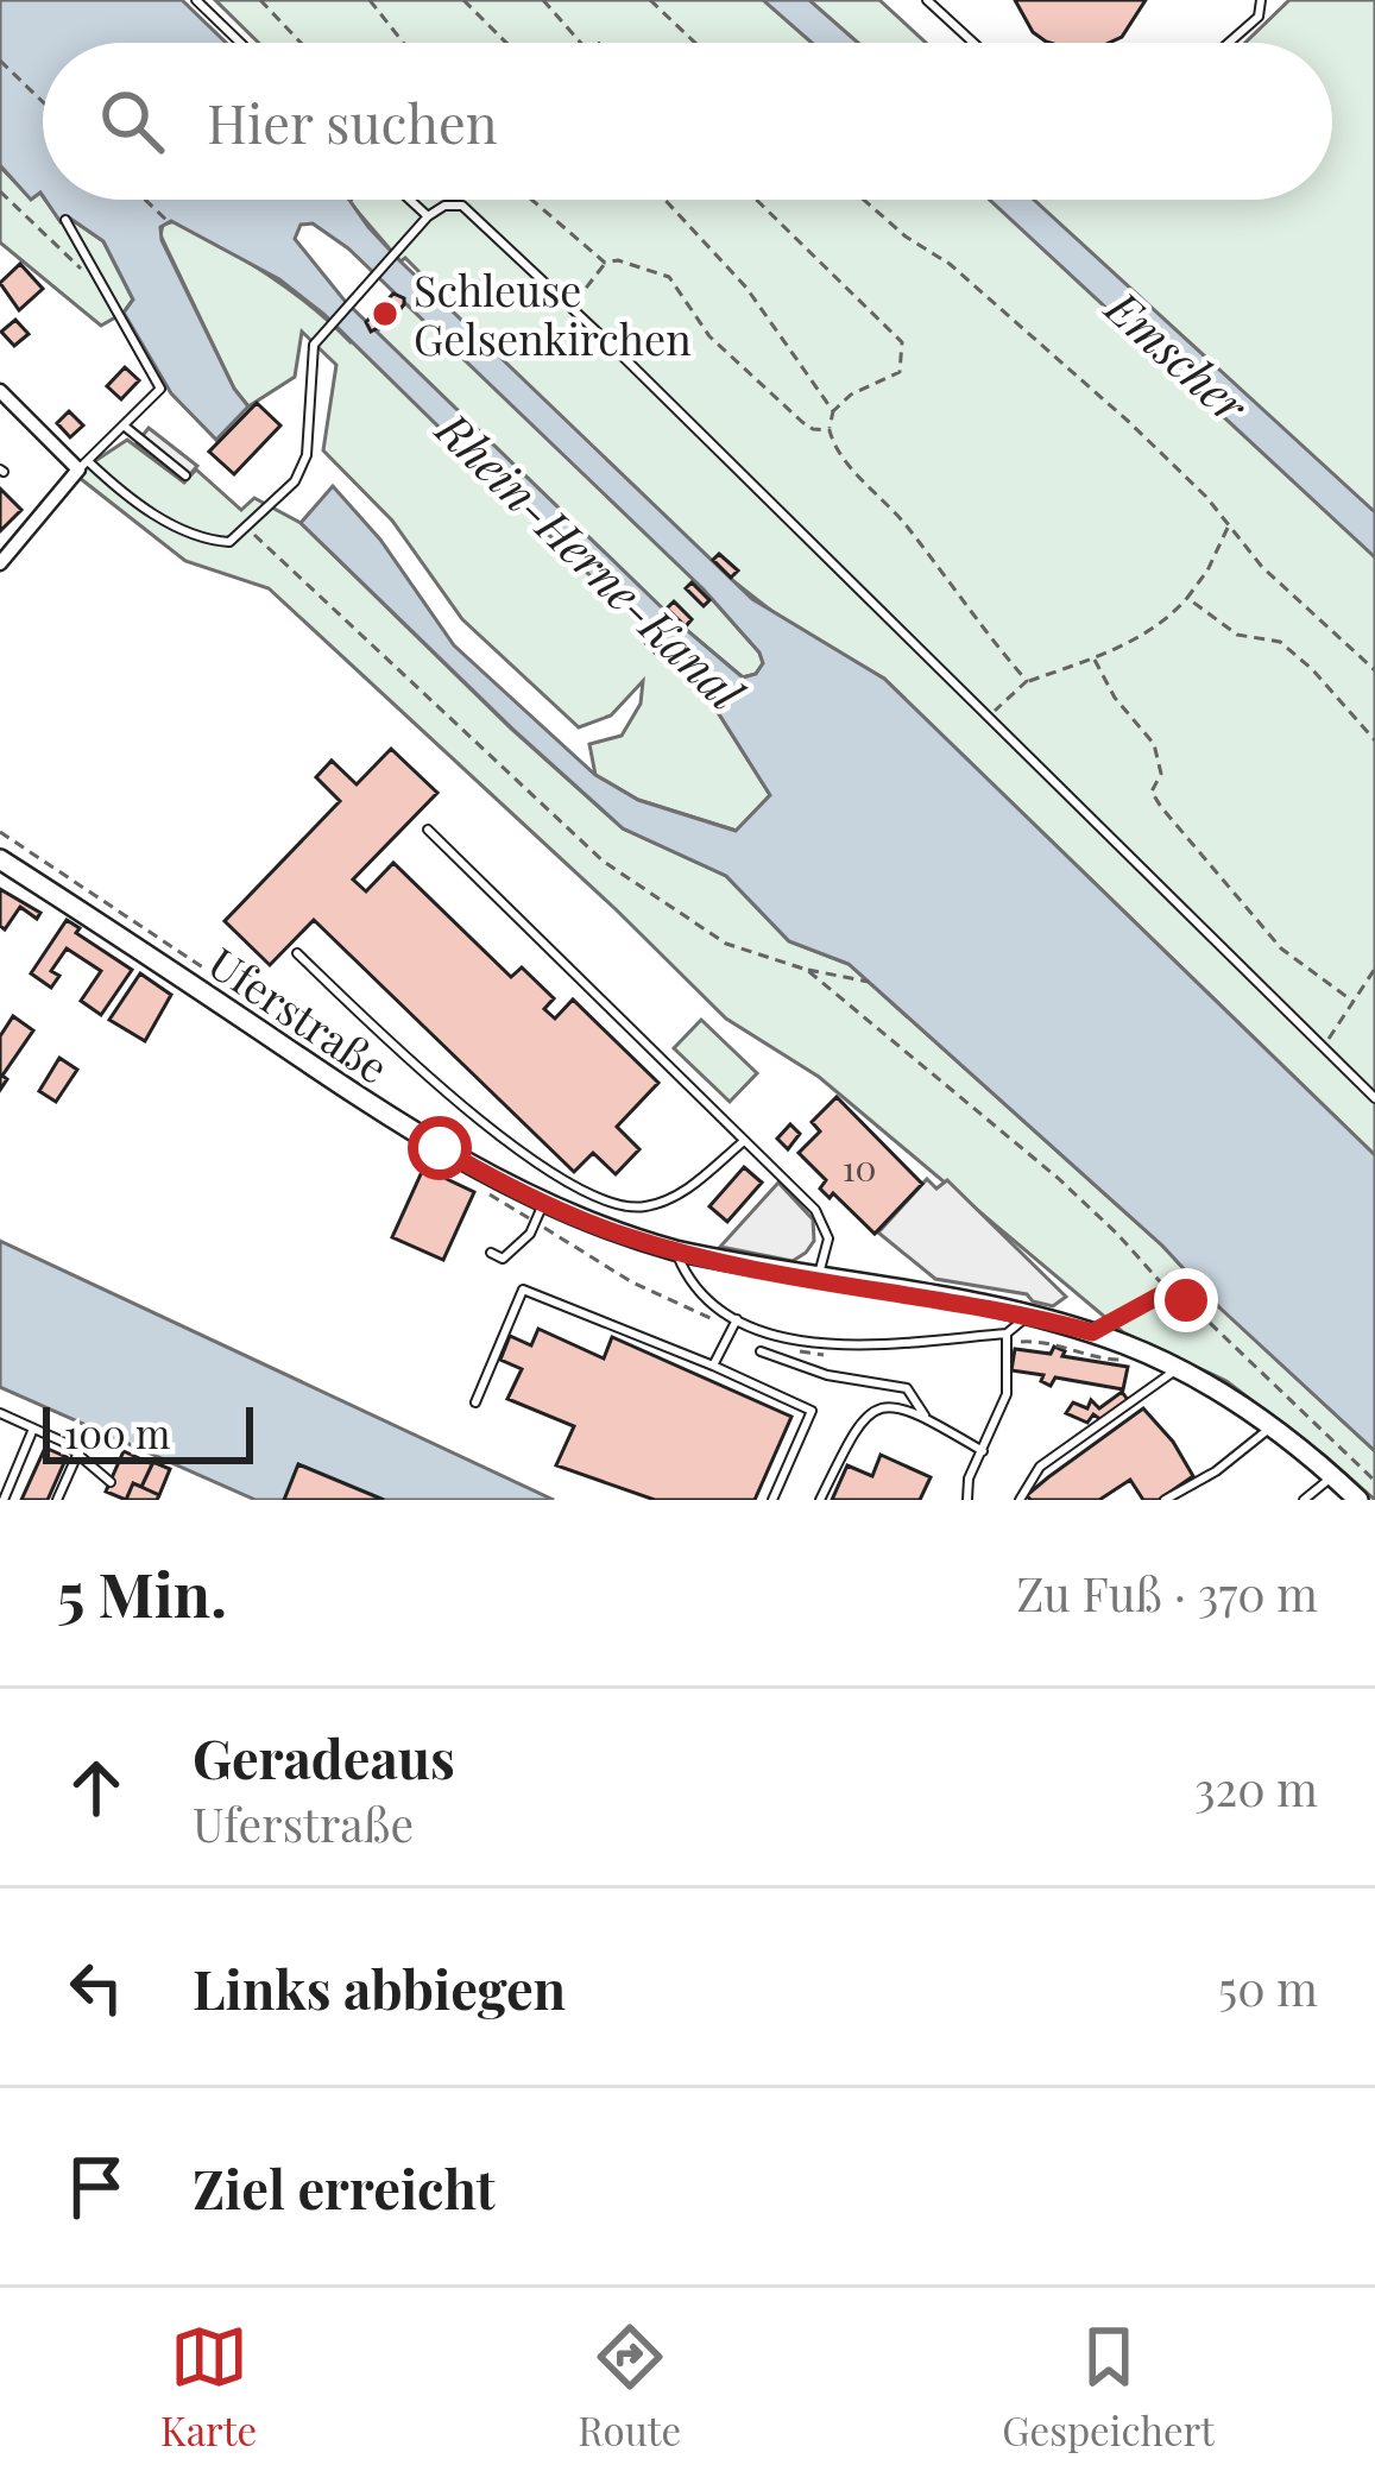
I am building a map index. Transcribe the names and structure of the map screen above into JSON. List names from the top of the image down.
{
  "streets": {
    "main road": ["Uferstraße"]
  },
  "water": ["Emscher", "Rhein-Herne-Kanal"],
  "places": ["Schleuse Gelsenkirchen"],
  "house_numbers": ["10"],
  "scale_bar": "100 m",
  "page": {
    "search": "Hier suchen",
    "scale": "100 m",
    "heading": ["5 Min.", "Zu Fuß · 370 m"],
    "list": [
      ["Geradeaus", "Uferstraße", "320 m"],
      ["Links abbiegen", "50 m"],
      "Ziel erreicht"
    ],
    "nav": ["Karte", "Route", "Gespeichert"]
  }
}
